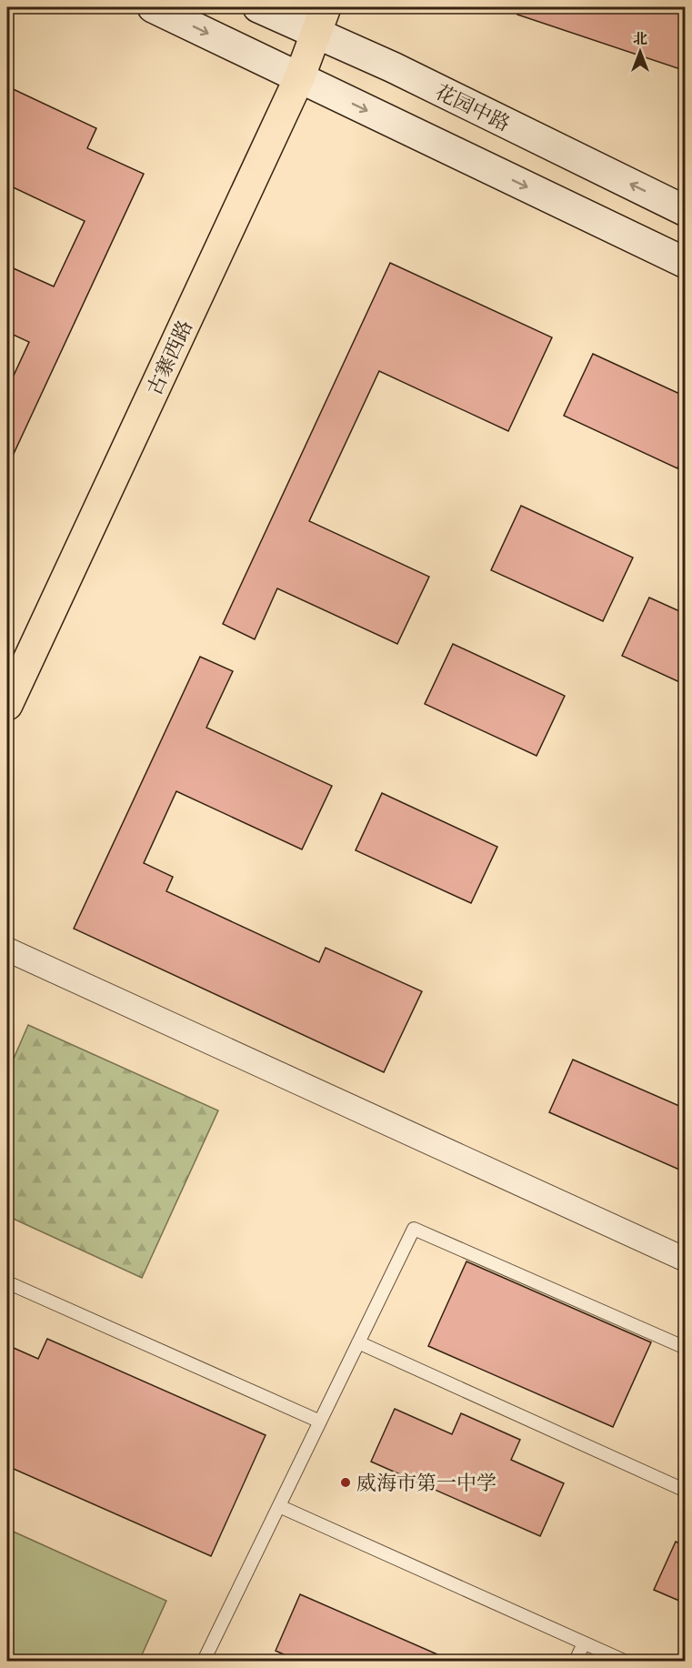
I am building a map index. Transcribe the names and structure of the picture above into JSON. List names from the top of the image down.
{
  "streets": {
    "main road": ["花园中路", "古寨西路"]
  },
  "crossings": [
    ["花园中路", "古寨西路"]
  ],
  "places": ["威海市第一中学"],
  "north": "top"
}
